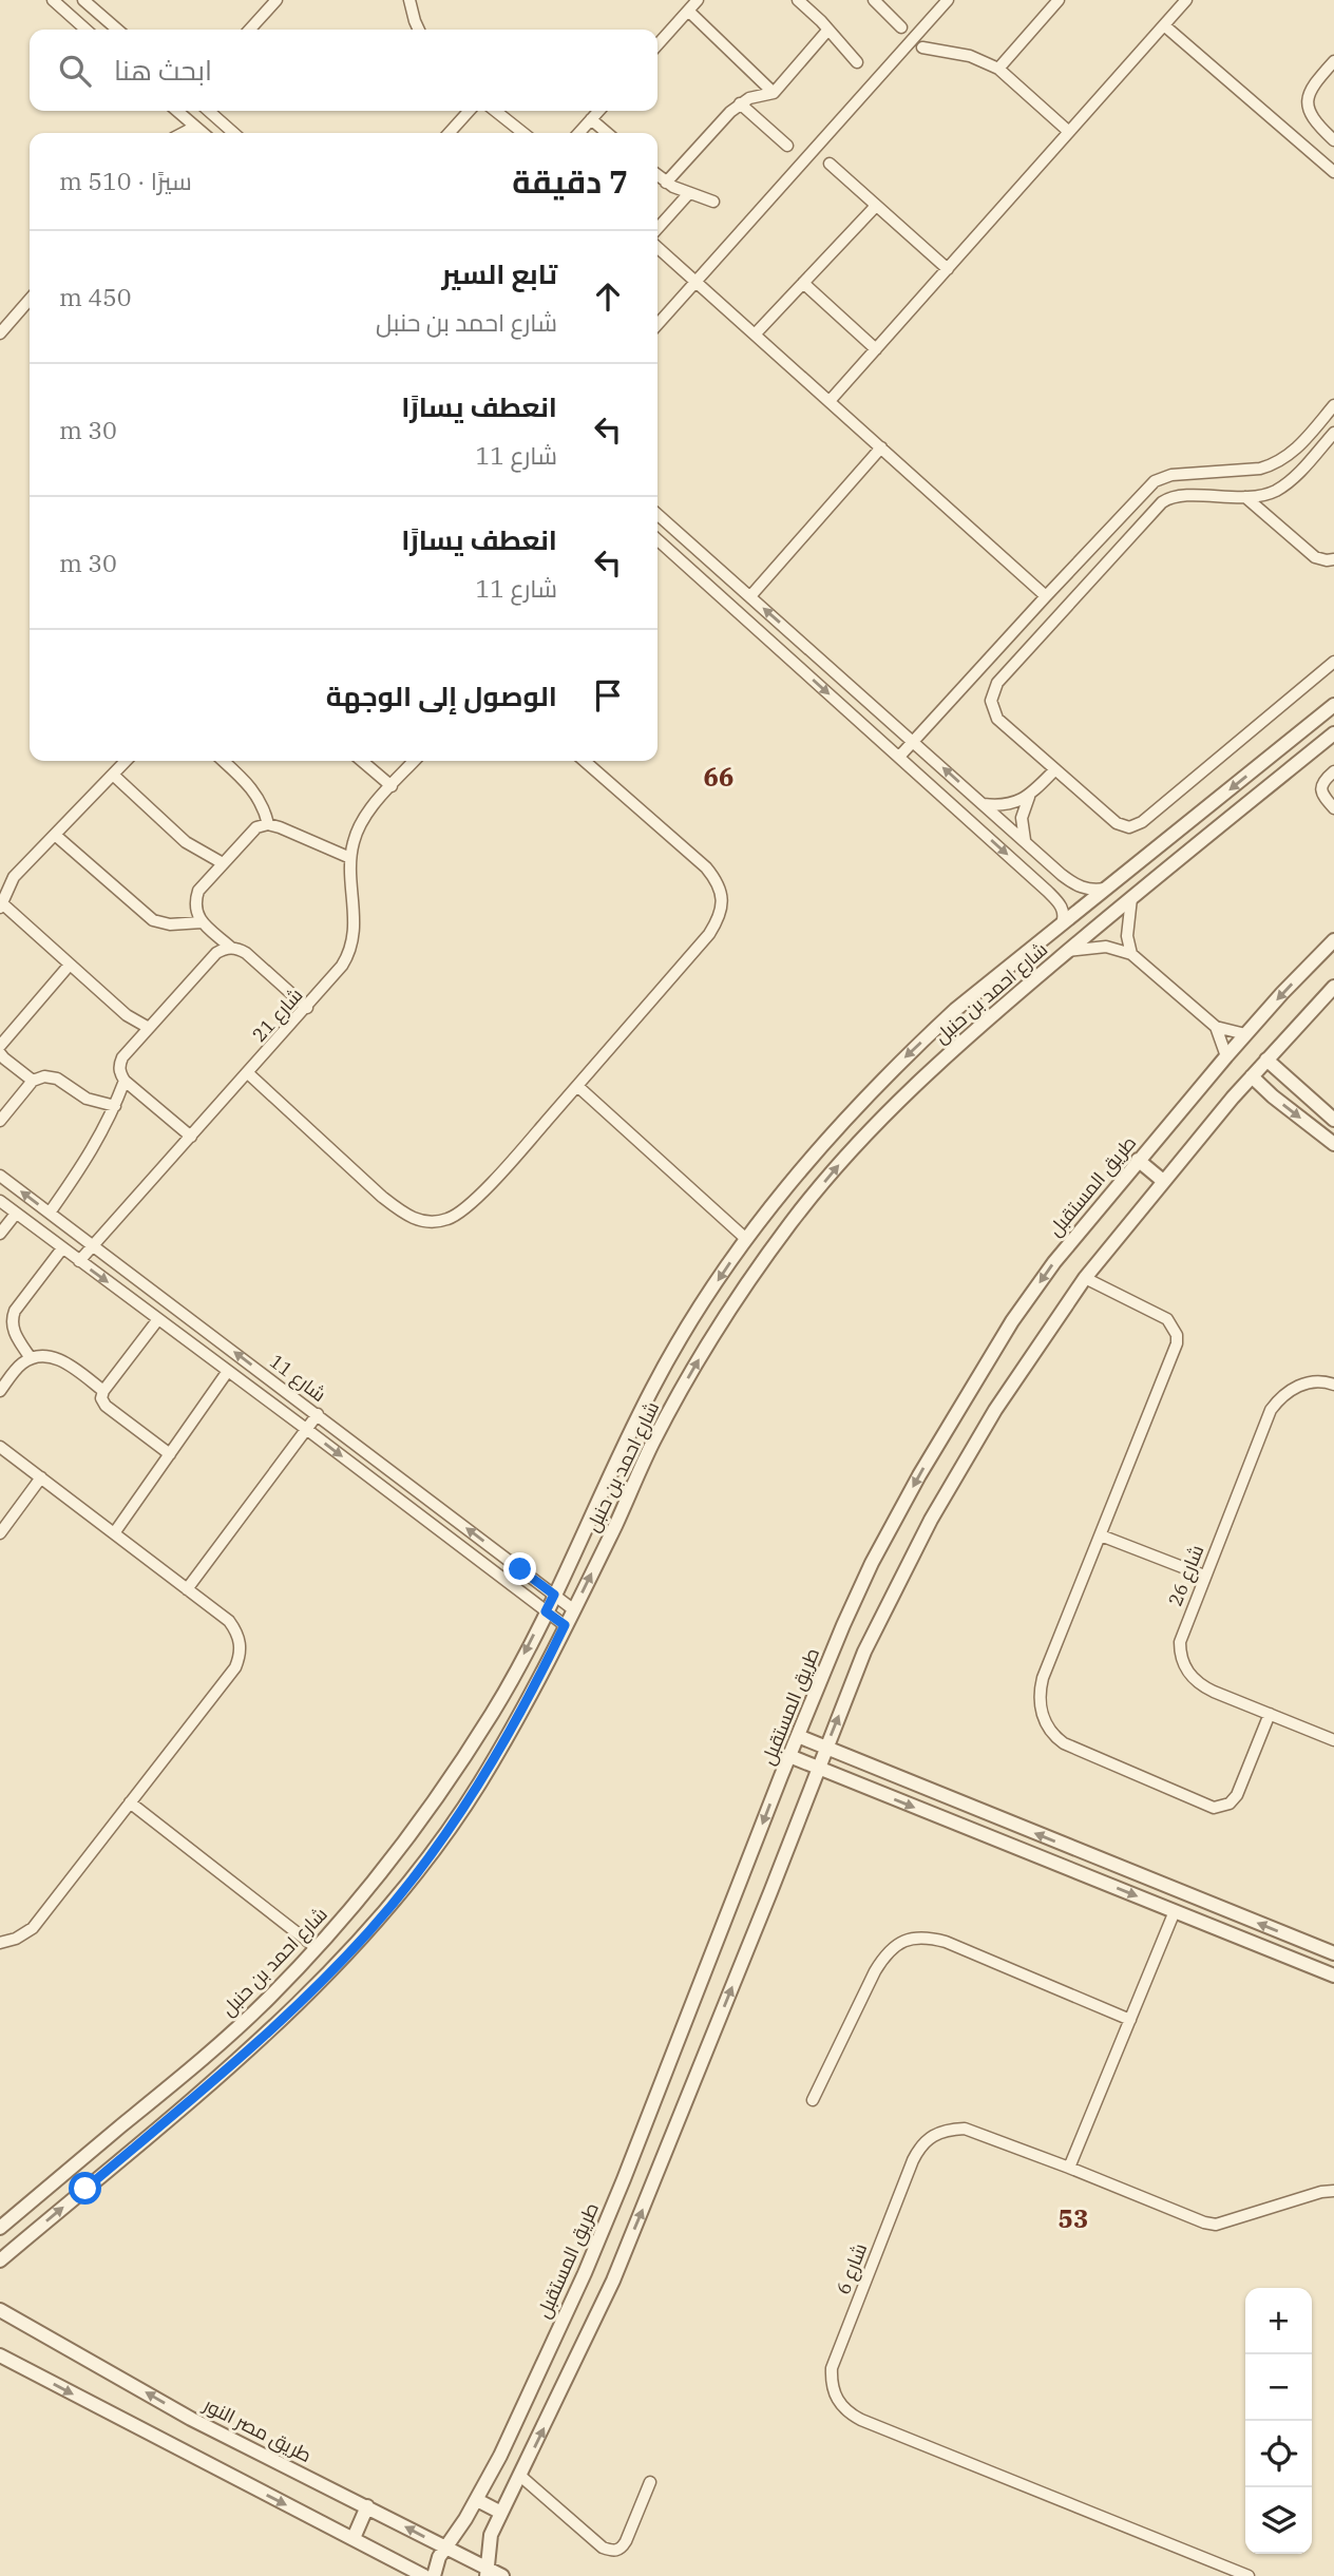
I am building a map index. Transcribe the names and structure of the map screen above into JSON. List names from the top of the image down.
{
  "streets": {
    "street": [
      "شارع احمد بن حنبل",
      "شارع 21",
      "طريق المستقبل",
      "شارع 11",
      "شارع 26",
      "شارع 6",
      "طريق مصر النور"
    ]
  },
  "crossings": [
    ["شارع احمد بن حنبل", "شارع 11"],
    ["شارع 21", "شارع 11"],
    ["طريق المستقبل", "طريق مصر النور"]
  ],
  "districts": ["66", "53"],
  "page": {
    "search": "ابحث هنا",
    "heading": ["7 دقيقة", "سيرًا · 510 m"],
    "list": [
      ["تابع السير", "شارع احمد بن حنبل", "450 m"],
      ["انعطف يسارًا", "شارع 11", "30 m"],
      ["انعطف يسارًا", "شارع 11", "30 m"],
      "الوصول إلى الوجهة"
    ],
    "map_buttons": ["+", "−"]
  }
}
